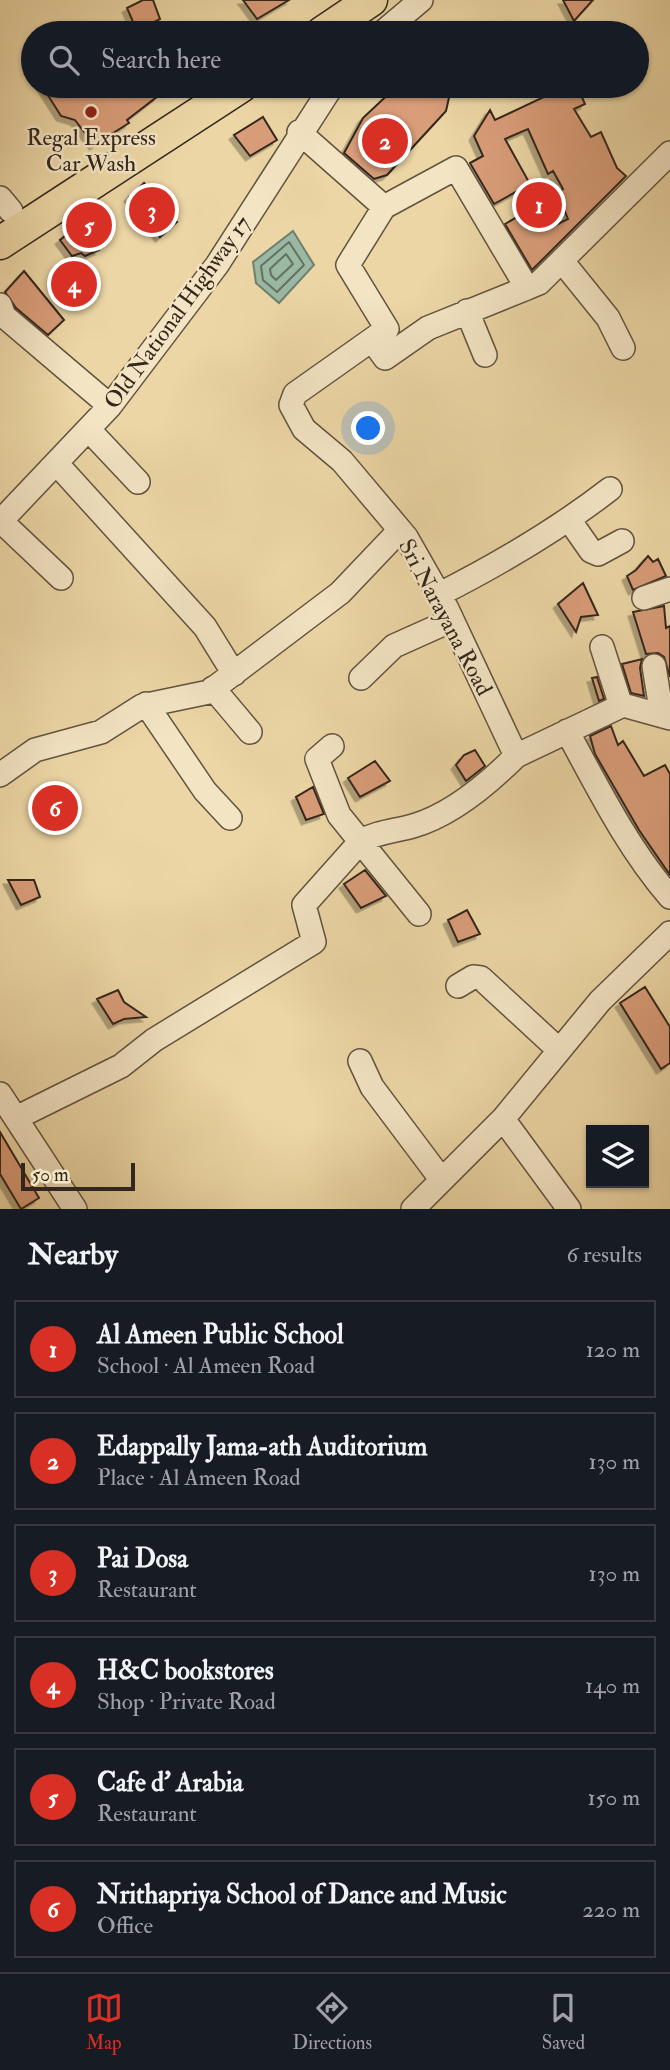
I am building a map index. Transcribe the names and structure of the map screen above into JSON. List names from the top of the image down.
{
  "streets": {
    "street": ["Old National Highway 17", "Sri Narayana Road"]
  },
  "places": ["Regal Express Car Wash"],
  "scale_bar": "50 m",
  "page": {
    "search": "Search here",
    "pins": [
      "2",
      "1",
      "3",
      "5",
      "4",
      "6"
    ],
    "scale": "50 m",
    "heading": ["Nearby", "6 results"],
    "list": [
      {
        "mark": "1",
        "name": "Al Ameen Public School",
        "note": "School · Al Ameen Road",
        "value": "120 m"
      },
      {
        "mark": "2",
        "name": "Edappally Jama-ath Auditorium",
        "note": "Place · Al Ameen Road",
        "value": "130 m"
      },
      {
        "mark": "3",
        "name": "Pai Dosa",
        "note": "Restaurant",
        "value": "130 m"
      },
      {
        "mark": "4",
        "name": "H&C bookstores",
        "note": "Shop · Private Road",
        "value": "140 m"
      },
      {
        "mark": "5",
        "name": "Cafe d' Arabia",
        "note": "Restaurant",
        "value": "150 m"
      },
      {
        "mark": "6",
        "name": "Nrithapriya School of Dance and Music",
        "note": "Office",
        "value": "220 m"
      }
    ],
    "nav": ["Map", "Directions", "Saved"]
  }
}
